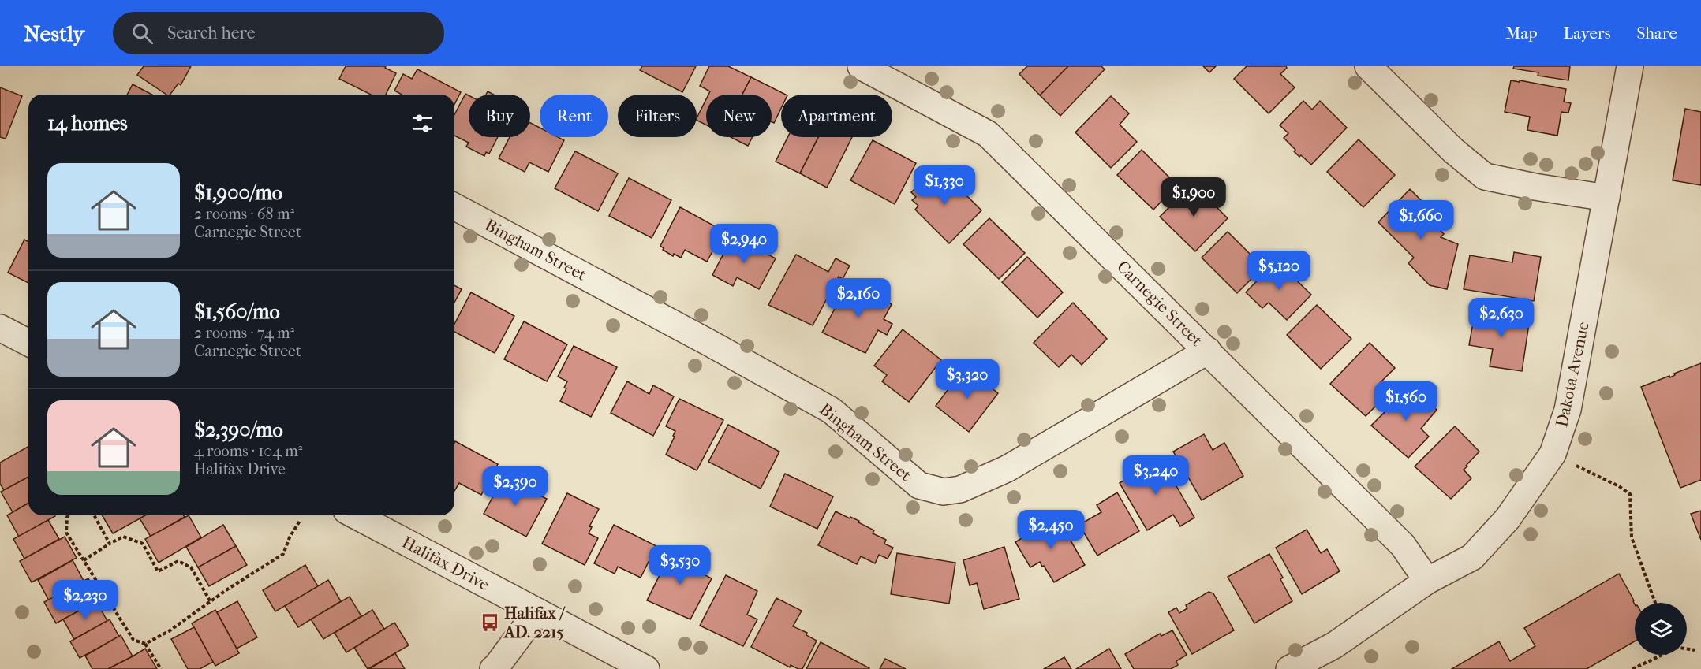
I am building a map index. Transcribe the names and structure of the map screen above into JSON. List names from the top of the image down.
{
  "streets": {
    "street": [
      "Bingham Street",
      "Carnegie Street",
      "Dakota Avenue",
      "Halifax Drive"
    ]
  },
  "crossings": [
    ["Bingham Street", "Carnegie Street"],
    ["Carnegie Street", "Dakota Avenue"]
  ],
  "places": {
    "bus stop": ["Halifax / AD. 2215"]
  },
  "page": {
    "header": "Nestly",
    "search": "Search here",
    "nav": ["Map", "Layers", "Share"],
    "chip": [
      "Buy",
      "Rent",
      "Filters",
      "New",
      "Apartment"
    ],
    "heading": "14 homes",
    "list": [
      {
        "name": "$1,900/mo",
        "note": "2 rooms · 68 m² · Carnegie Street"
      },
      {
        "name": "$1,560/mo",
        "note": "2 rooms · 74 m² · Carnegie Street"
      },
      {
        "name": "$2,390/mo",
        "note": "4 rooms · 104 m² · Halifax Drive"
      }
    ],
    "price": [
      "$1,330",
      "$1,900",
      "$1,660",
      "$2,940",
      "$5,120",
      "$2,160",
      "$2,630",
      "$3,320",
      "$1,560",
      "$3,240",
      "$2,390",
      "$2,450",
      "$3,530",
      "$2,230"
    ]
  }
}
